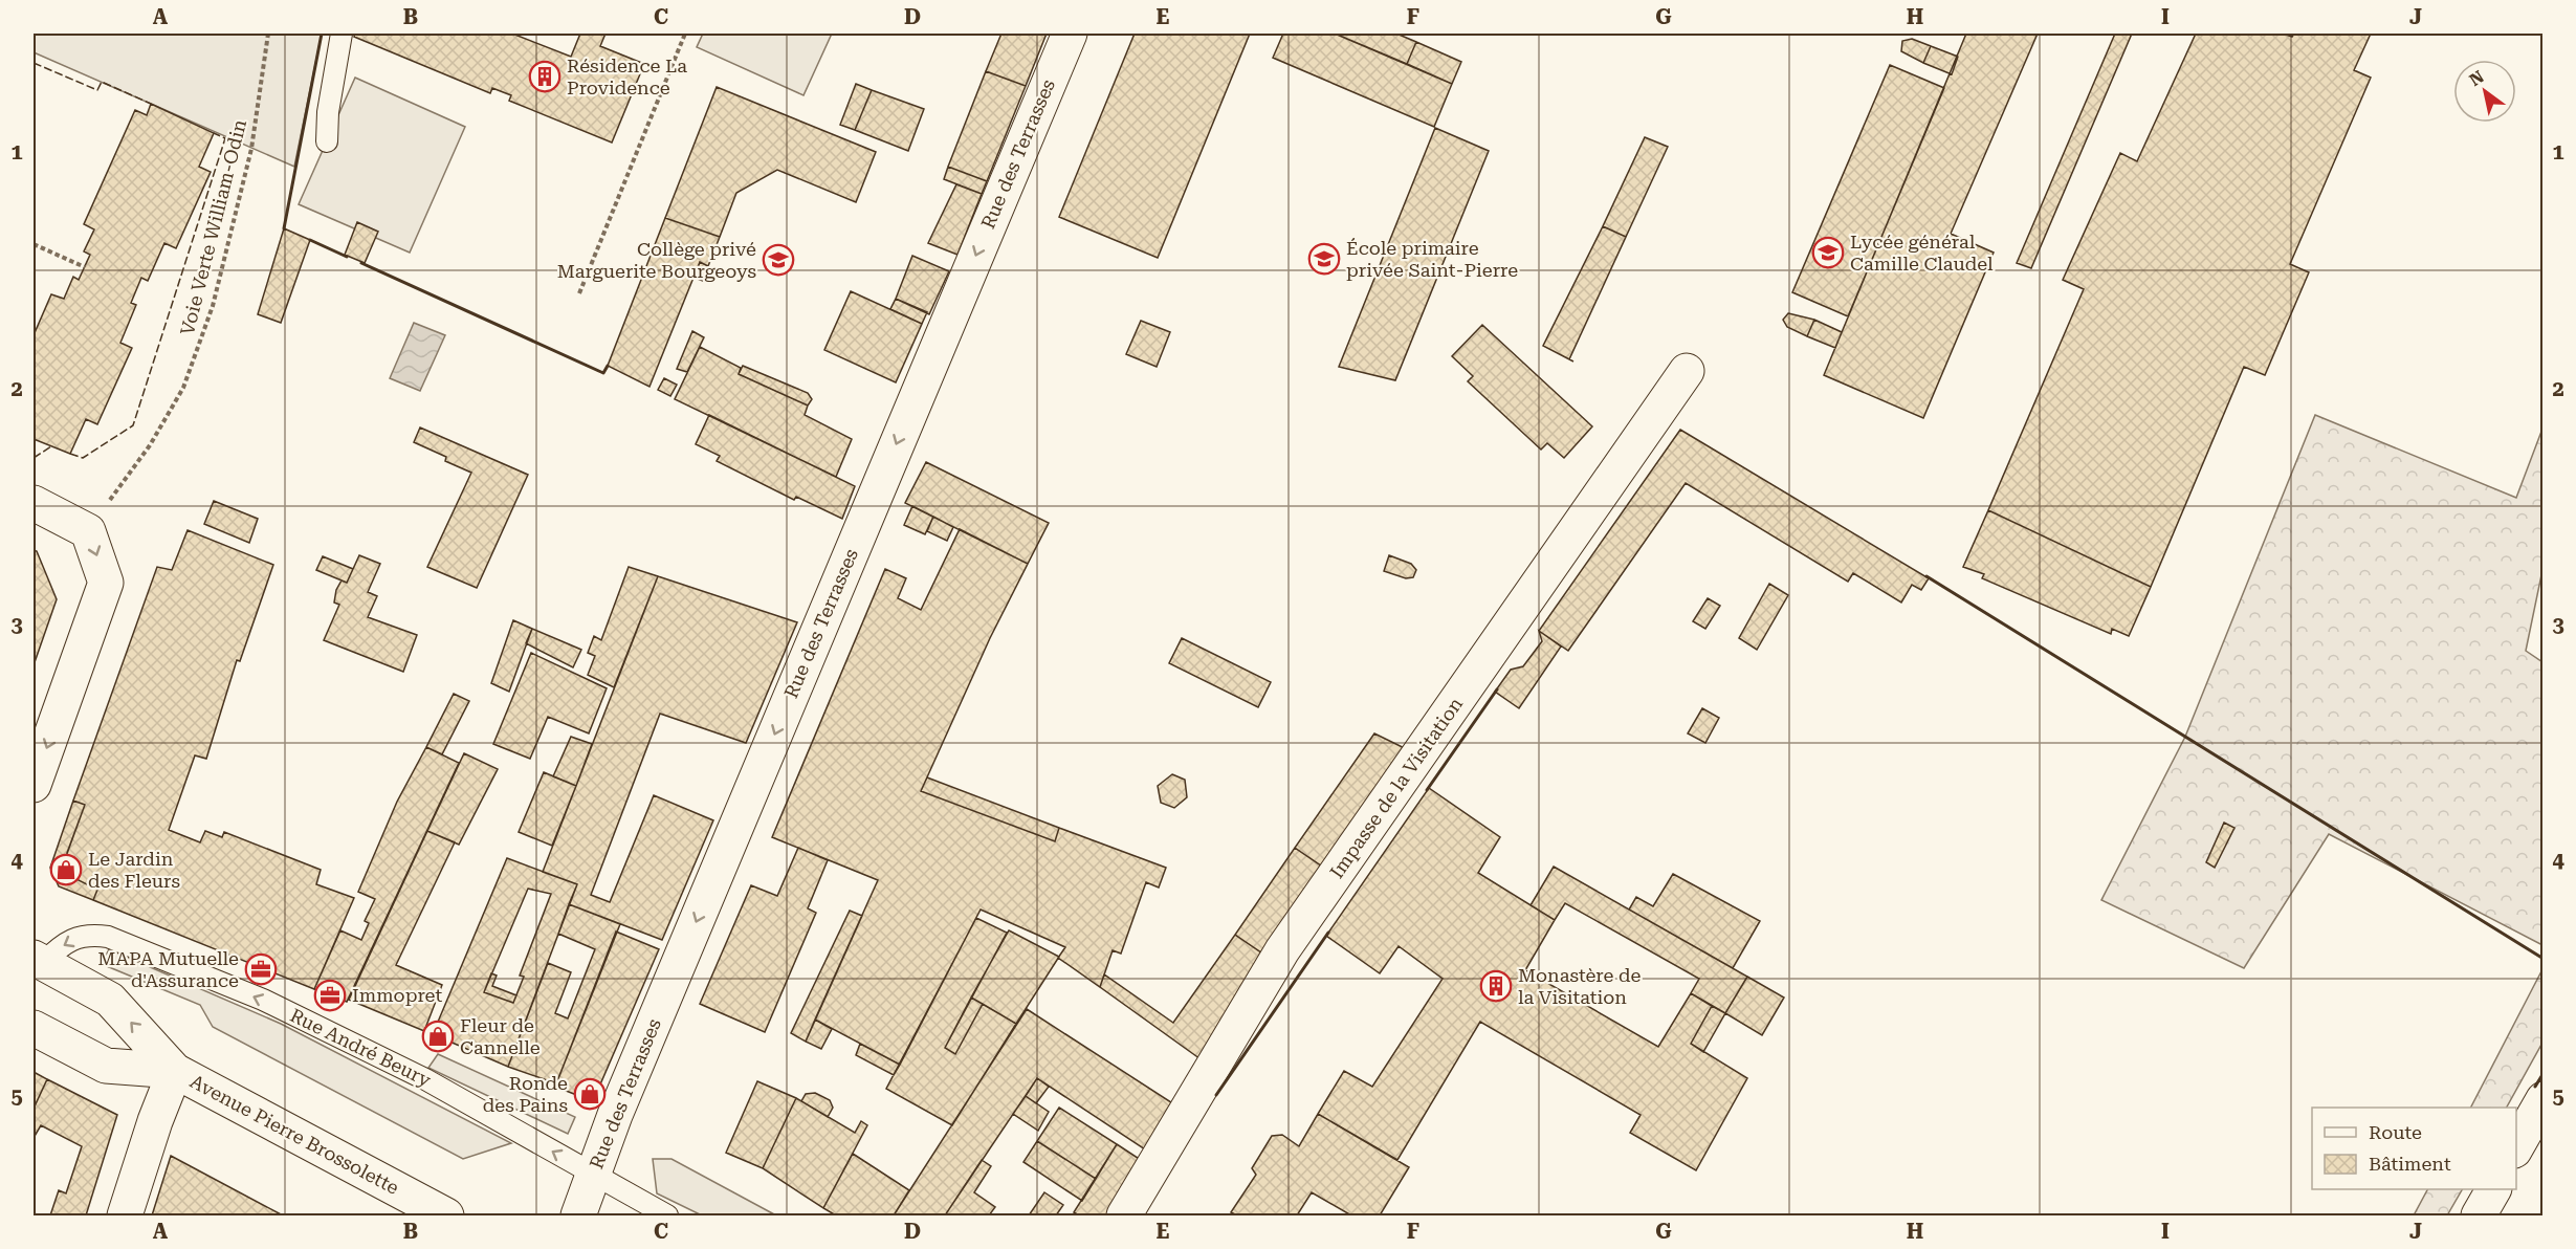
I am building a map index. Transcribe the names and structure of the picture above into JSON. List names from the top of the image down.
{
  "streets": {
    "street": ["Rue des Terrasses", "Impasse de la Visitation", "Avenue Pierre Brossolette"],
    "lane": ["Rue André Beury"],
    "path": ["Voie Verte William-Odin"]
  },
  "crossings": [
    ["Rue des Terrasses", "Rue André Beury"],
    ["Rue André Beury", "Avenue Pierre Brossolette"]
  ],
  "one_way": ["Rue des Terrasses", "Rue André Beury"],
  "places": {
    "building": ["Résidence La Providence", "Monastère de la Visitation"],
    "school or university": ["Lycée général Camille Claudel", "École primaire privée Saint-Pierre", "Collège privé Marguerite Bourgeoys"],
    "shop": ["Le Jardin des Fleurs", "Fleur de Cannelle", "Ronde des Pains"],
    "office": ["MAPA Mutuelle d'Assurance", "Immopret"]
  },
  "legend": ["Route", "Bâtiment"],
  "north": "top left",
  "grid": {
    "columns": [
      "A",
      "B",
      "C",
      "D",
      "E",
      "F",
      "G",
      "H",
      "I",
      "J"
    ],
    "rows": [
      "1",
      "2",
      "3",
      "4",
      "5"
    ]
  }
}
